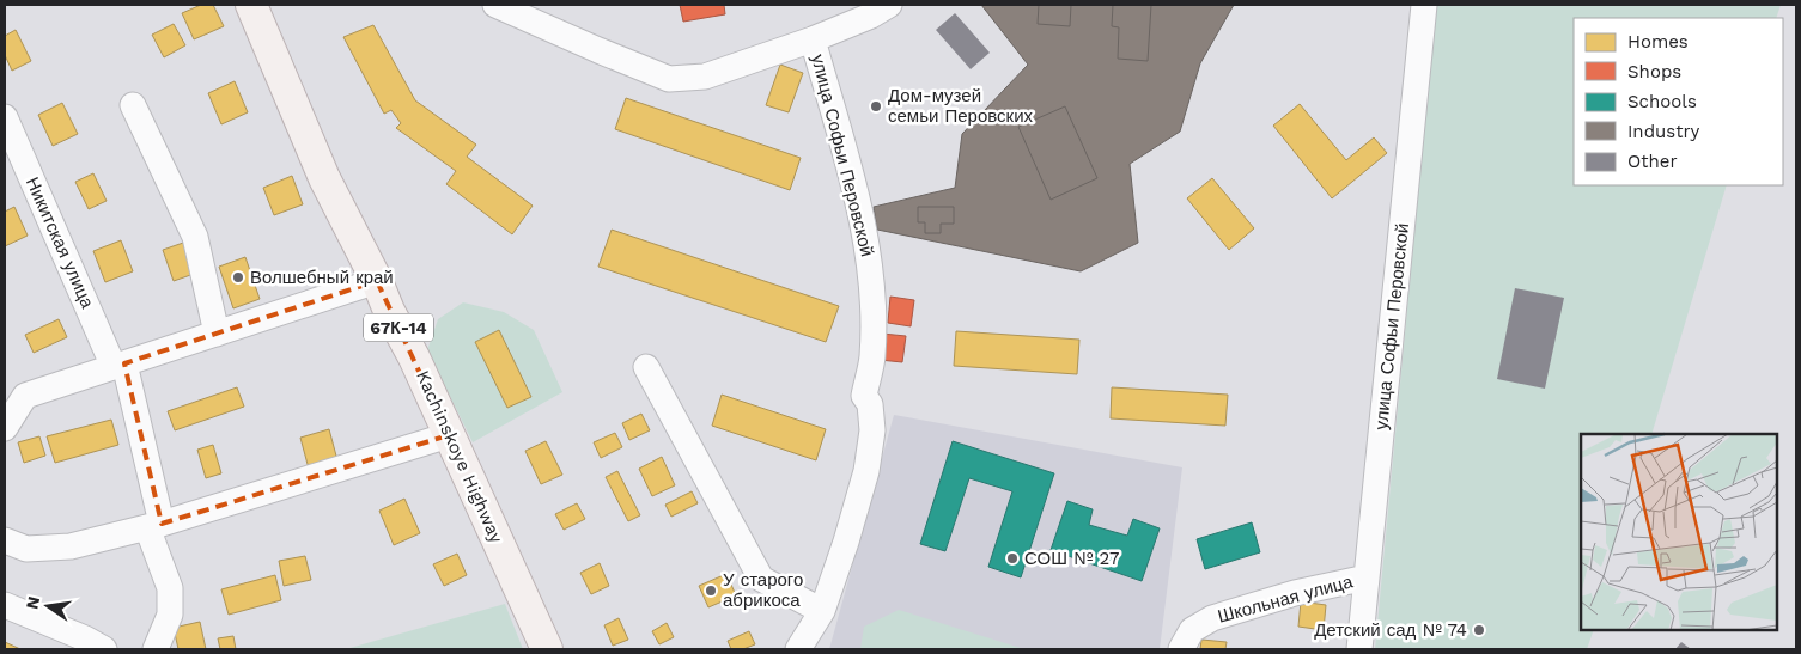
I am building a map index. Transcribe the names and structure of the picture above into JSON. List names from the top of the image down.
{
  "streets": {
    "main road": ["67К-14", "Kachinskoye Highway"],
    "street": ["улица Софьи Перовской", "Никитская улица", "Школьная улица"]
  },
  "crossings": [
    ["улица Софьи Перовской", "Школьная улица"]
  ],
  "places": [
    "Дом-музей семьи Перовских",
    "Волшебный край",
    "СОШ № 27",
    "У старого абрикоса",
    "Детский сад № 74"
  ],
  "legend": [
    "Homes",
    "Shops",
    "Schools",
    "Industry",
    "Other"
  ],
  "north": "left"
}
